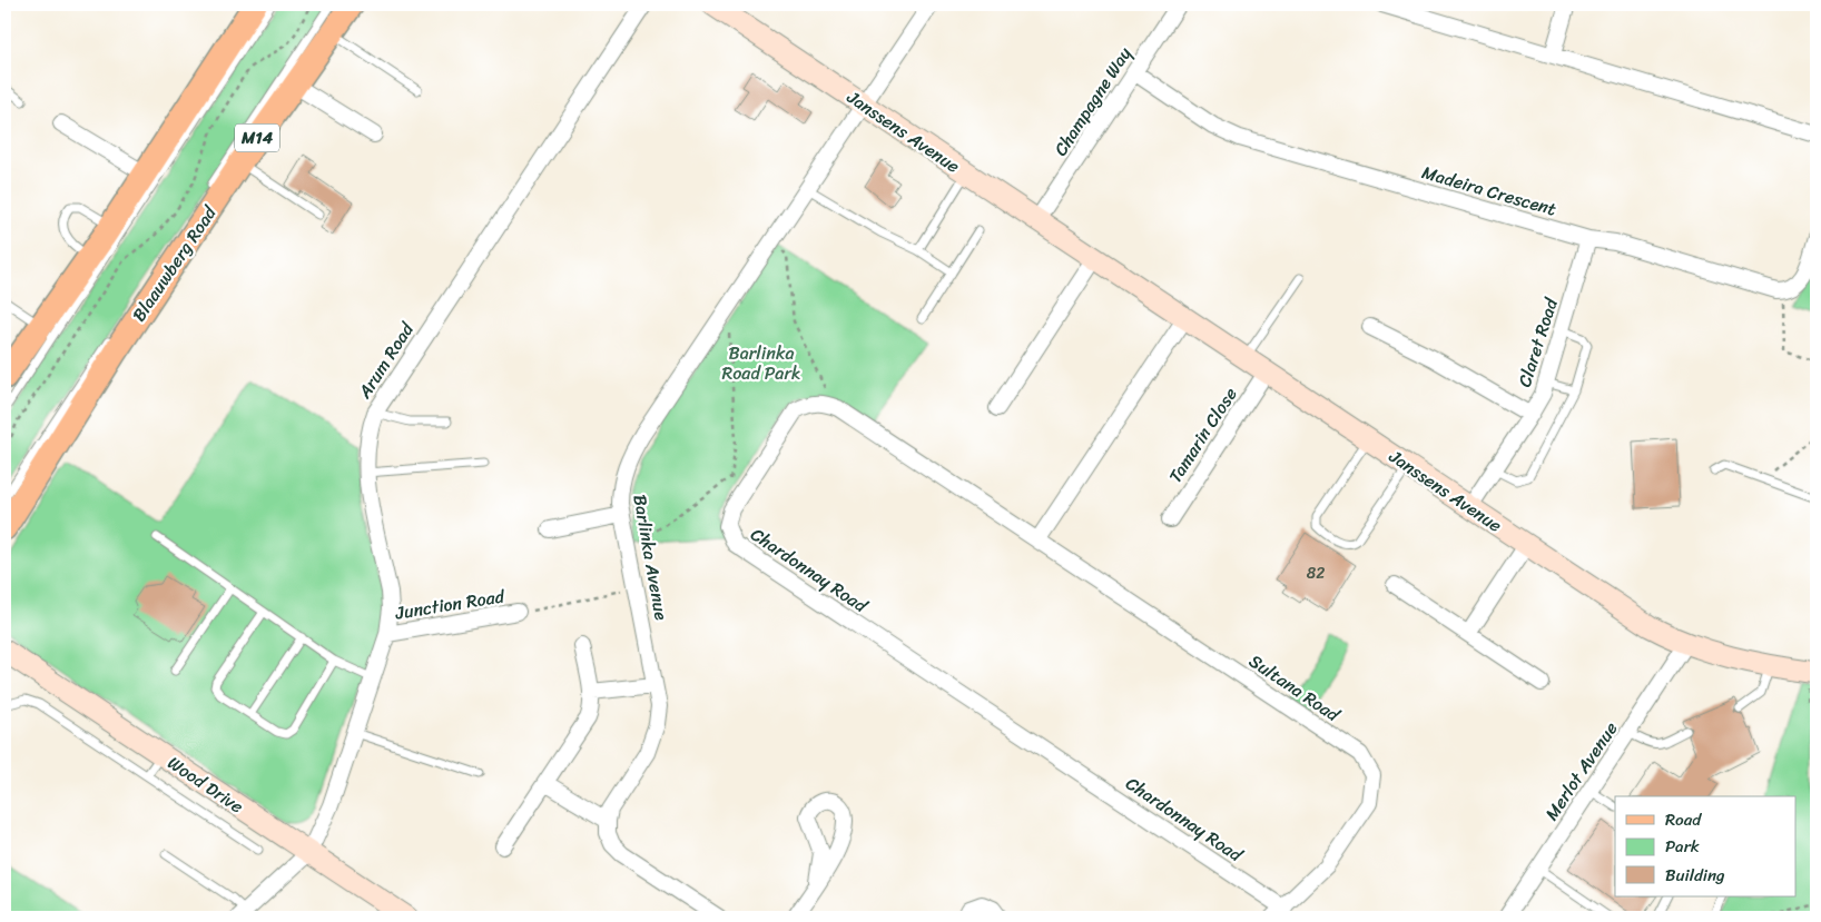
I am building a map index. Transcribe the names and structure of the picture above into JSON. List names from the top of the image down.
{
  "streets": {
    "main road": ["M14", "Blaauwberg Road"],
    "street": [
      "Champagne Way",
      "Janssens Avenue",
      "Madeira Crescent",
      "Claret Road",
      "Arum Road",
      "Tamarin Close",
      "Barlinka Avenue",
      "Chardonnay Road",
      "Junction Road",
      "Sultana Road",
      "Merlot Avenue",
      "Wood Drive"
    ]
  },
  "crossings": [
    ["Champagne Way", "Janssens Avenue"],
    ["Champagne Way", "Madeira Crescent"],
    ["Janssens Avenue", "Claret Road"],
    ["Janssens Avenue", "Tamarin Close"],
    ["Janssens Avenue", "Barlinka Avenue"],
    ["Janssens Avenue", "Merlot Avenue"],
    ["Madeira Crescent", "Claret Road"],
    ["Arum Road", "Junction Road"],
    ["Arum Road", "Wood Drive"],
    ["Chardonnay Road", "Sultana Road"]
  ],
  "parks": ["Barlinka Road Park"],
  "house_numbers": ["82"],
  "legend": ["Road", "Park", "Building"]
}
